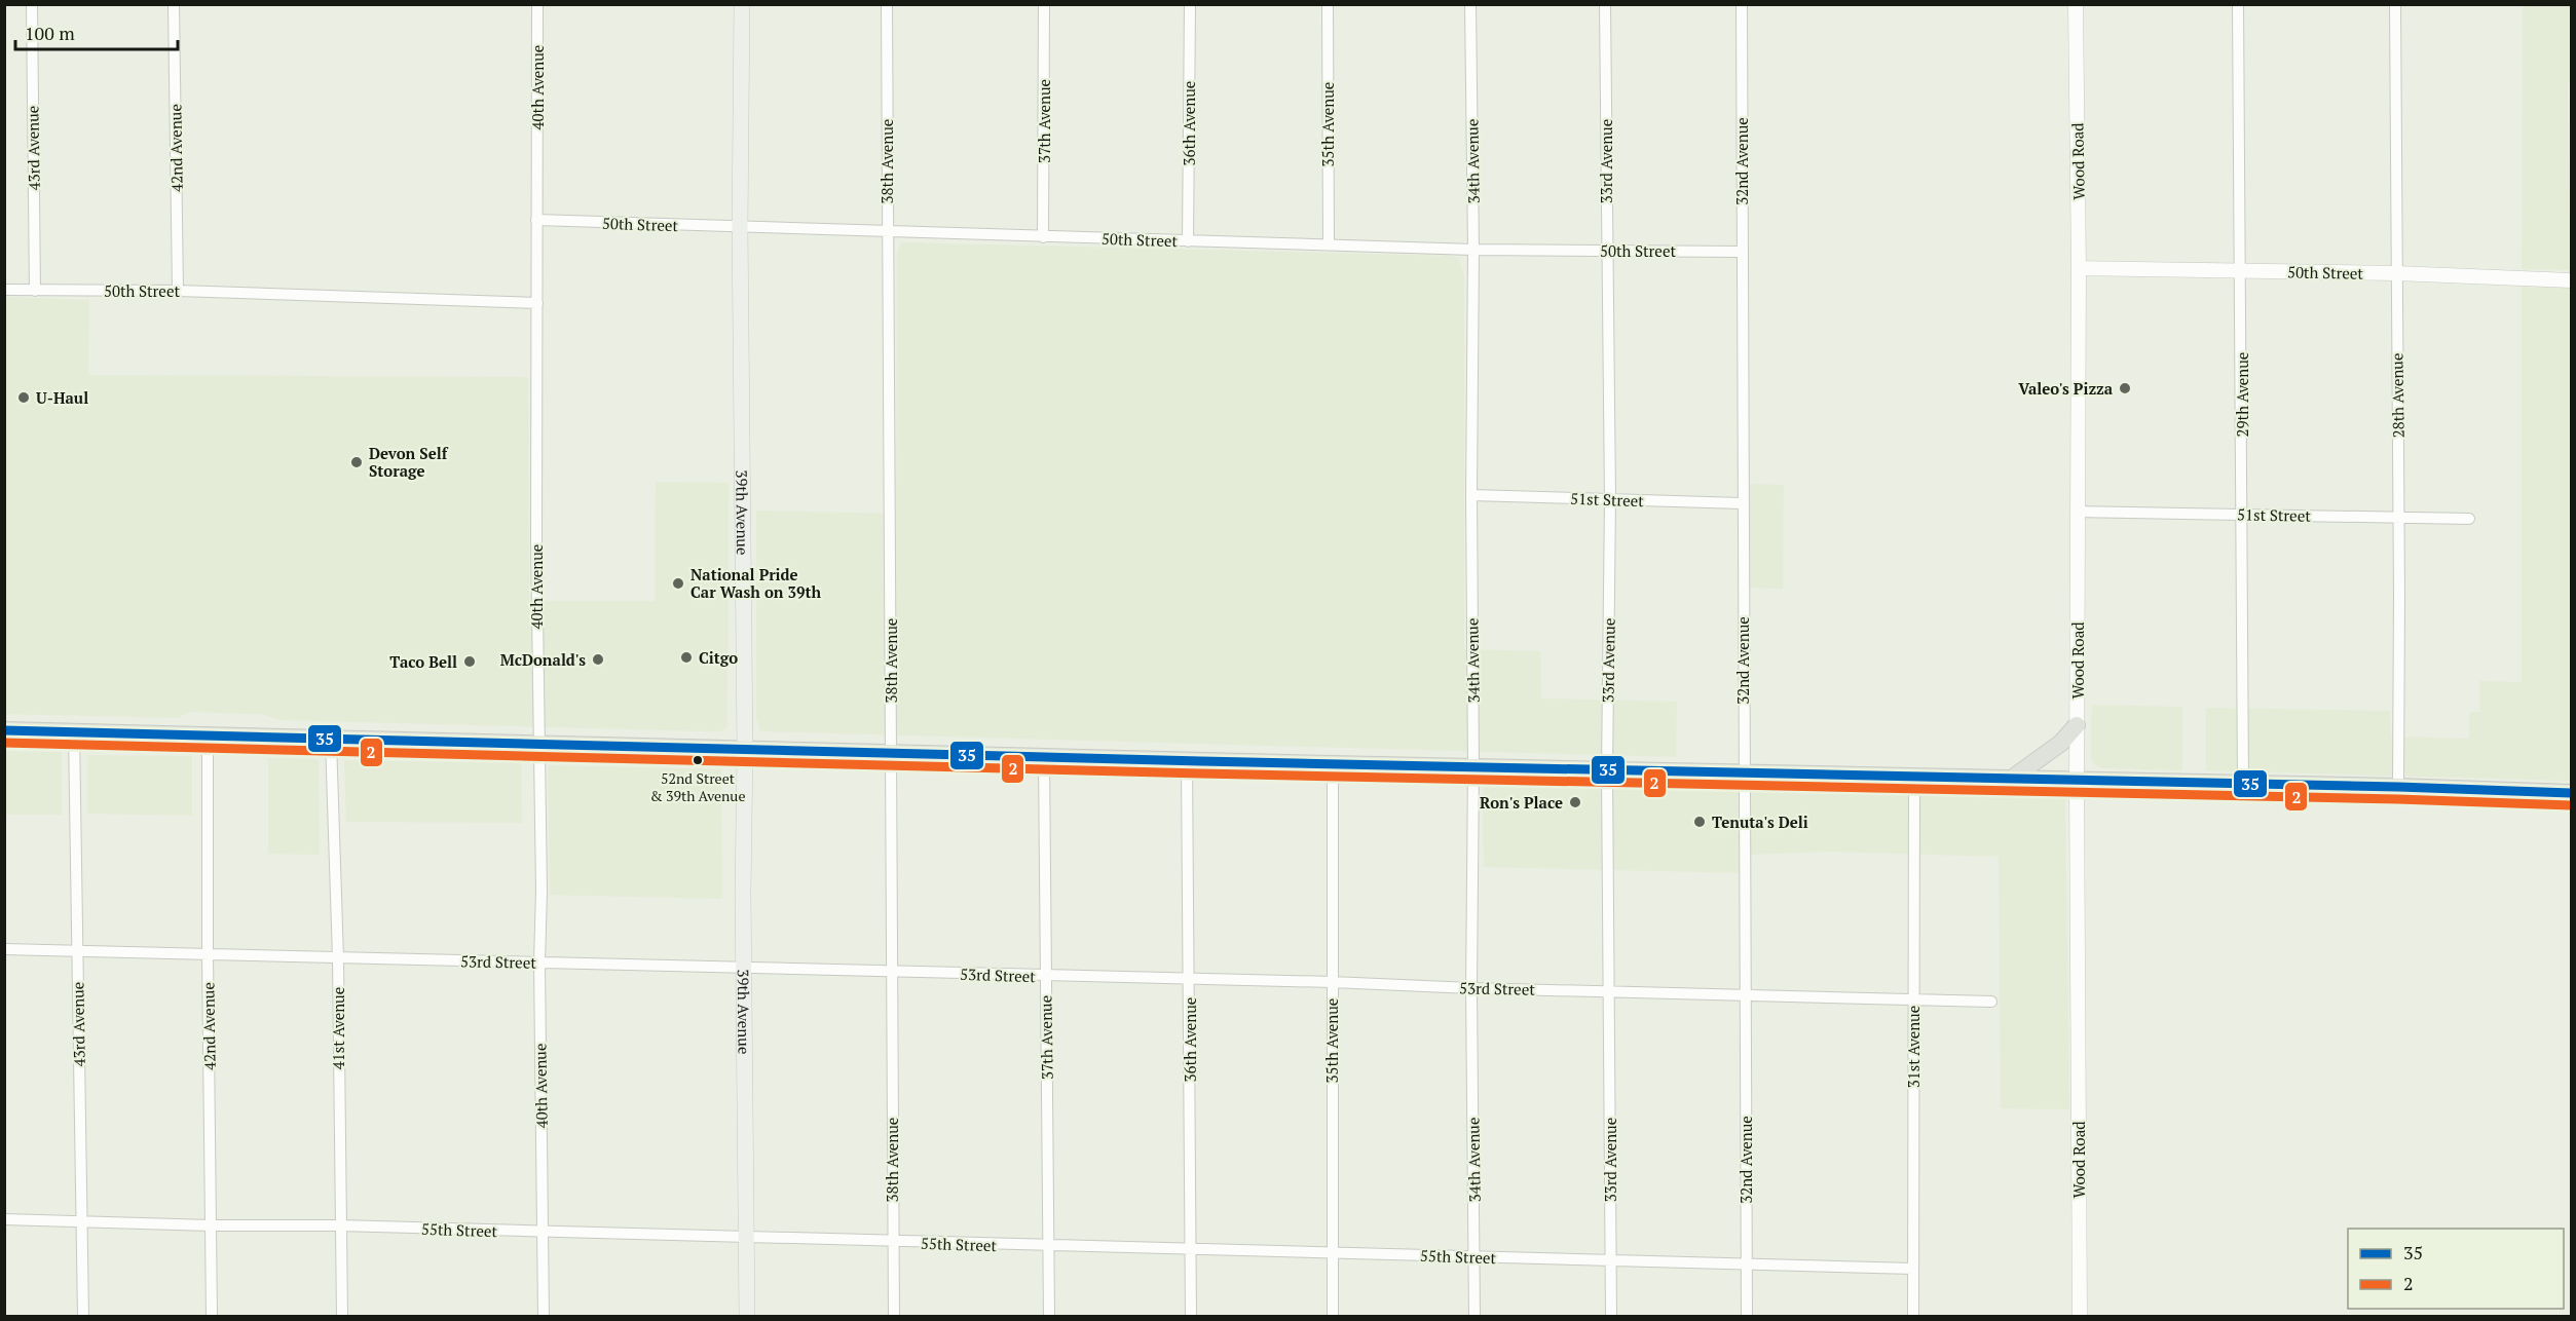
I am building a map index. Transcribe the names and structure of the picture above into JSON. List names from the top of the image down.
{
  "streets": {
    "main road": ["39th Avenue"],
    "street": [
      "40th Avenue",
      "37th Avenue",
      "36th Avenue",
      "35th Avenue",
      "43rd Avenue",
      "42nd Avenue",
      "38th Avenue",
      "34th Avenue",
      "33rd Avenue",
      "32nd Avenue",
      "Wood Road",
      "50th Street",
      "29th Avenue",
      "28th Avenue",
      "51st Street",
      "53rd Street",
      "41st Avenue",
      "31st Avenue",
      "55th Street"
    ]
  },
  "crossings": [
    ["40th Avenue", "50th Street"],
    ["40th Avenue", "53rd Street"],
    ["40th Avenue", "55th Street"],
    ["37th Avenue", "50th Street"],
    ["37th Avenue", "53rd Street"],
    ["37th Avenue", "55th Street"],
    ["36th Avenue", "50th Street"],
    ["36th Avenue", "53rd Street"],
    ["36th Avenue", "55th Street"],
    ["35th Avenue", "50th Street"],
    ["35th Avenue", "53rd Street"],
    ["35th Avenue", "55th Street"],
    ["43rd Avenue", "50th Street"],
    ["43rd Avenue", "53rd Street"],
    ["43rd Avenue", "55th Street"],
    ["42nd Avenue", "50th Street"],
    ["42nd Avenue", "53rd Street"],
    ["42nd Avenue", "55th Street"],
    ["38th Avenue", "50th Street"],
    ["38th Avenue", "53rd Street"],
    ["38th Avenue", "55th Street"],
    ["34th Avenue", "50th Street"],
    ["34th Avenue", "51st Street"],
    ["34th Avenue", "53rd Street"],
    ["34th Avenue", "55th Street"],
    ["33rd Avenue", "50th Street"],
    ["33rd Avenue", "51st Street"],
    ["33rd Avenue", "53rd Street"],
    ["33rd Avenue", "55th Street"],
    ["32nd Avenue", "50th Street"],
    ["32nd Avenue", "51st Street"],
    ["32nd Avenue", "53rd Street"],
    ["32nd Avenue", "55th Street"],
    ["Wood Road", "50th Street"],
    ["Wood Road", "51st Street"],
    ["50th Street", "29th Avenue"],
    ["50th Street", "28th Avenue"],
    ["50th Street", "39th Avenue"],
    ["29th Avenue", "51st Street"],
    ["28th Avenue", "51st Street"],
    ["39th Avenue", "53rd Street"],
    ["39th Avenue", "55th Street"],
    ["53rd Street", "41st Avenue"],
    ["53rd Street", "31st Avenue"],
    ["41st Avenue", "55th Street"],
    ["31st Avenue", "55th Street"]
  ],
  "places": [
    "Valeo's Pizza",
    "U-Haul",
    "Devon Self Storage",
    "National Pride Car Wash on 39th",
    "Citgo",
    "McDonald's",
    "Taco Bell",
    "52nd Street & 39th Avenue",
    "Ron's Place",
    "Tenuta's Deli"
  ],
  "lines": ["transit line 35", "transit line 2"],
  "legend": ["35", "2"],
  "scale_bar": "100 m"
}
